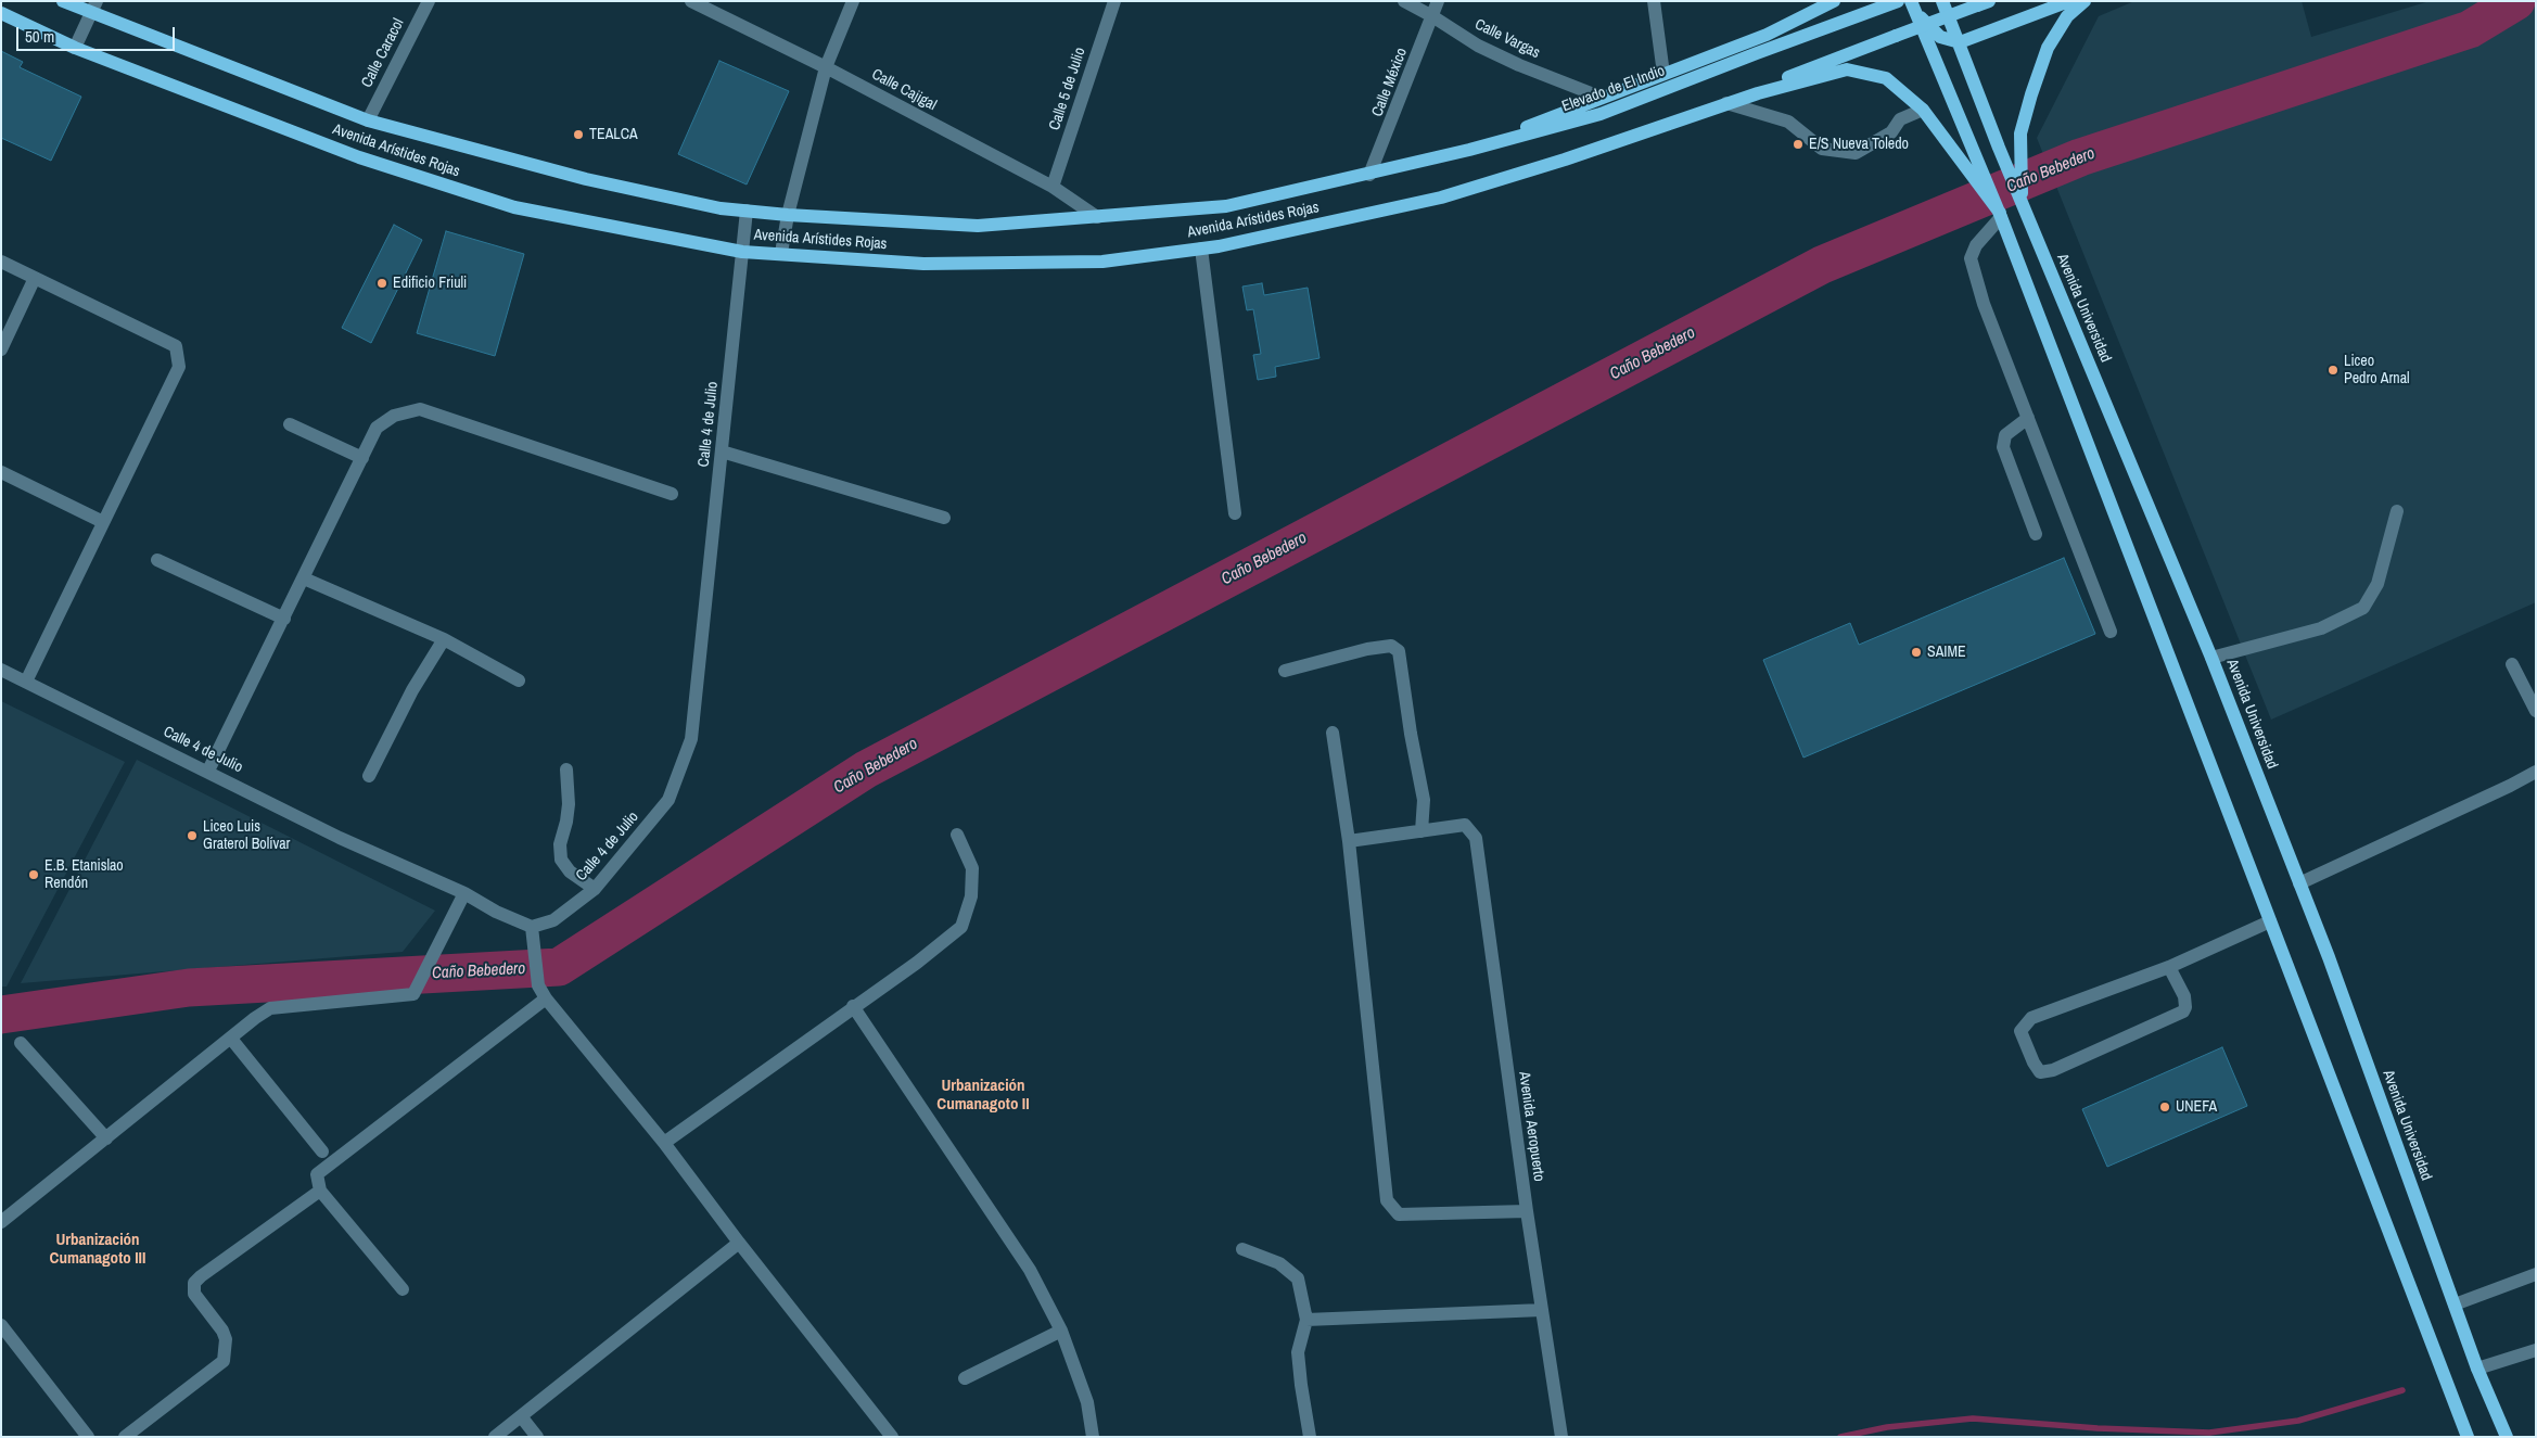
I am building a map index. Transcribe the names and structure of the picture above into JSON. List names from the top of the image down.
{
  "streets": {
    "main road": ["Elevado de El Indio", "Avenida Arístides Rojas", "Avenida Universidad"],
    "street": [
      "Calle Vargas",
      "Calle Caracol",
      "Calle México",
      "Calle 5 de Julio",
      "Calle Cajigal",
      "Calle 4 de Julio",
      "Avenida Aeropuerto"
    ]
  },
  "crossings": [
    ["Calle Vargas", "Calle México"],
    ["Calle Vargas", "Elevado de El Indio"],
    ["Calle Caracol", "Avenida Arístides Rojas"],
    ["Calle México", "Avenida Arístides Rojas"],
    ["Calle 5 de Julio", "Calle Cajigal"],
    ["Elevado de El Indio", "Avenida Arístides Rojas"],
    ["Calle Cajigal", "Avenida Arístides Rojas"],
    ["Avenida Arístides Rojas", "Calle 4 de Julio"]
  ],
  "districts": ["Urbanización Cumanagoto II", "Urbanización Cumanagoto III"],
  "water": ["Caño Bebedero"],
  "places": [
    "TEALCA",
    "E/S Nueva Toledo",
    "Edificio Friuli",
    "Liceo Pedro Arnal",
    "SAIME",
    "Liceo Luis Graterol Bolívar",
    "E.B. Etanislao Rendón",
    "UNEFA"
  ],
  "scale_bar": "50 m"
}
